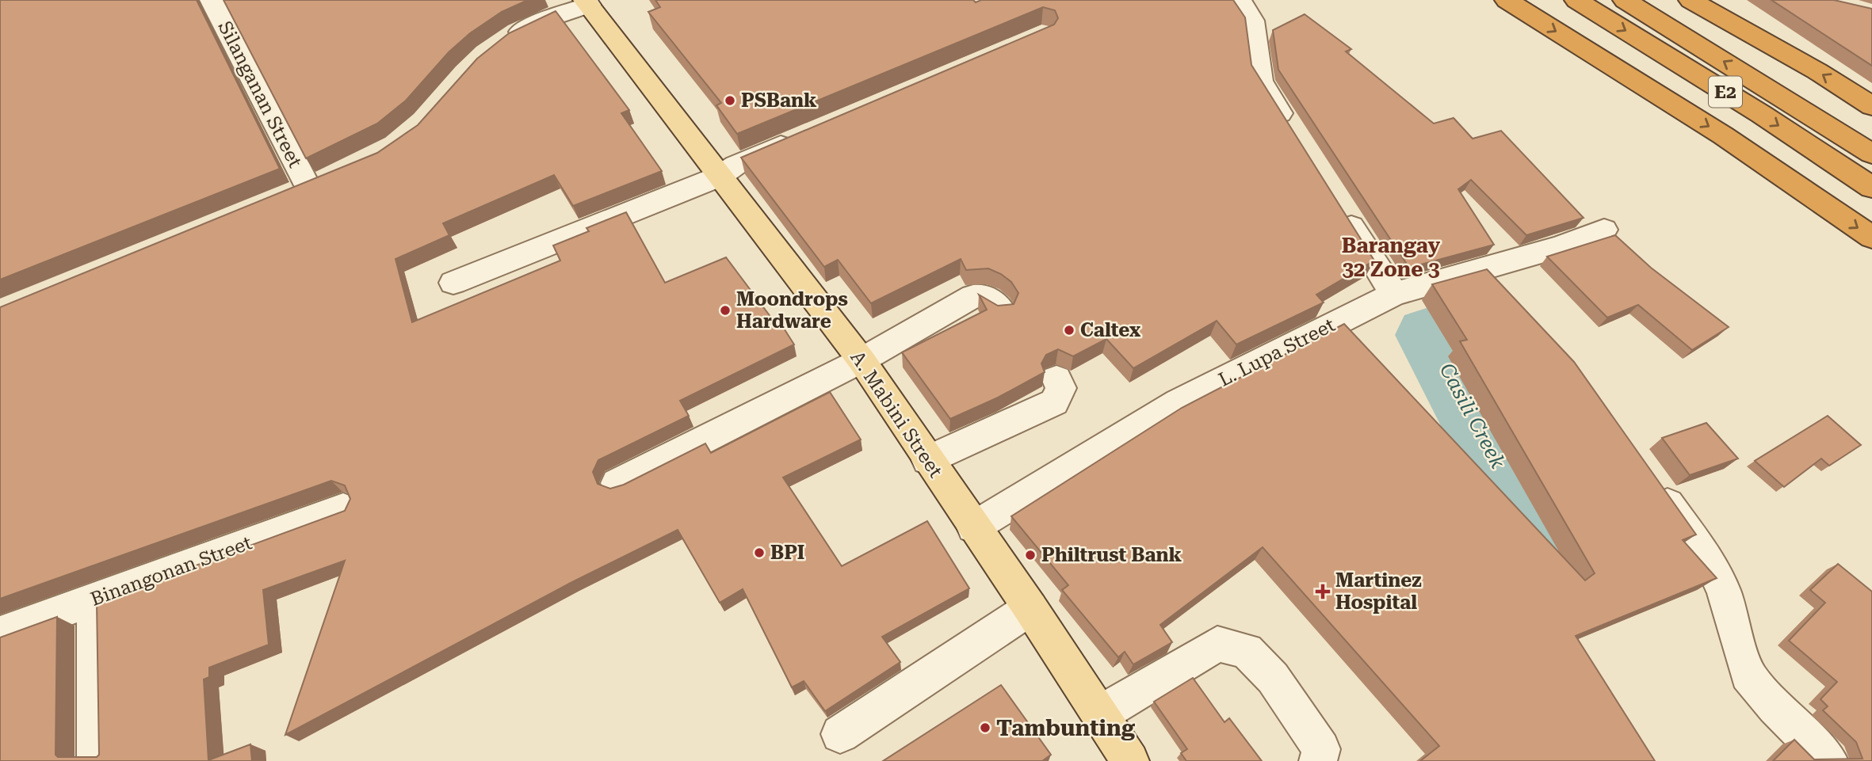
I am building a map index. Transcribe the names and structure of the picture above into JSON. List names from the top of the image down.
{
  "streets": {
    "highway": ["E2"],
    "main road": ["A. Mabini Street"],
    "street": ["Silanganan Street", "L. Lupa Street", "Binangonan Street"]
  },
  "crossings": [
    ["L. Lupa Street", "A. Mabini Street"]
  ],
  "districts": ["Barangay 32 Zone 3"],
  "water": ["Casili Creek"],
  "places": {
    "other": [
      "PSBank",
      "Moondrops Hardware",
      "Caltex",
      "BPI",
      "Philtrust Bank",
      "Tambunting"
    ],
    "health": ["Martinez Hospital"]
  }
}
